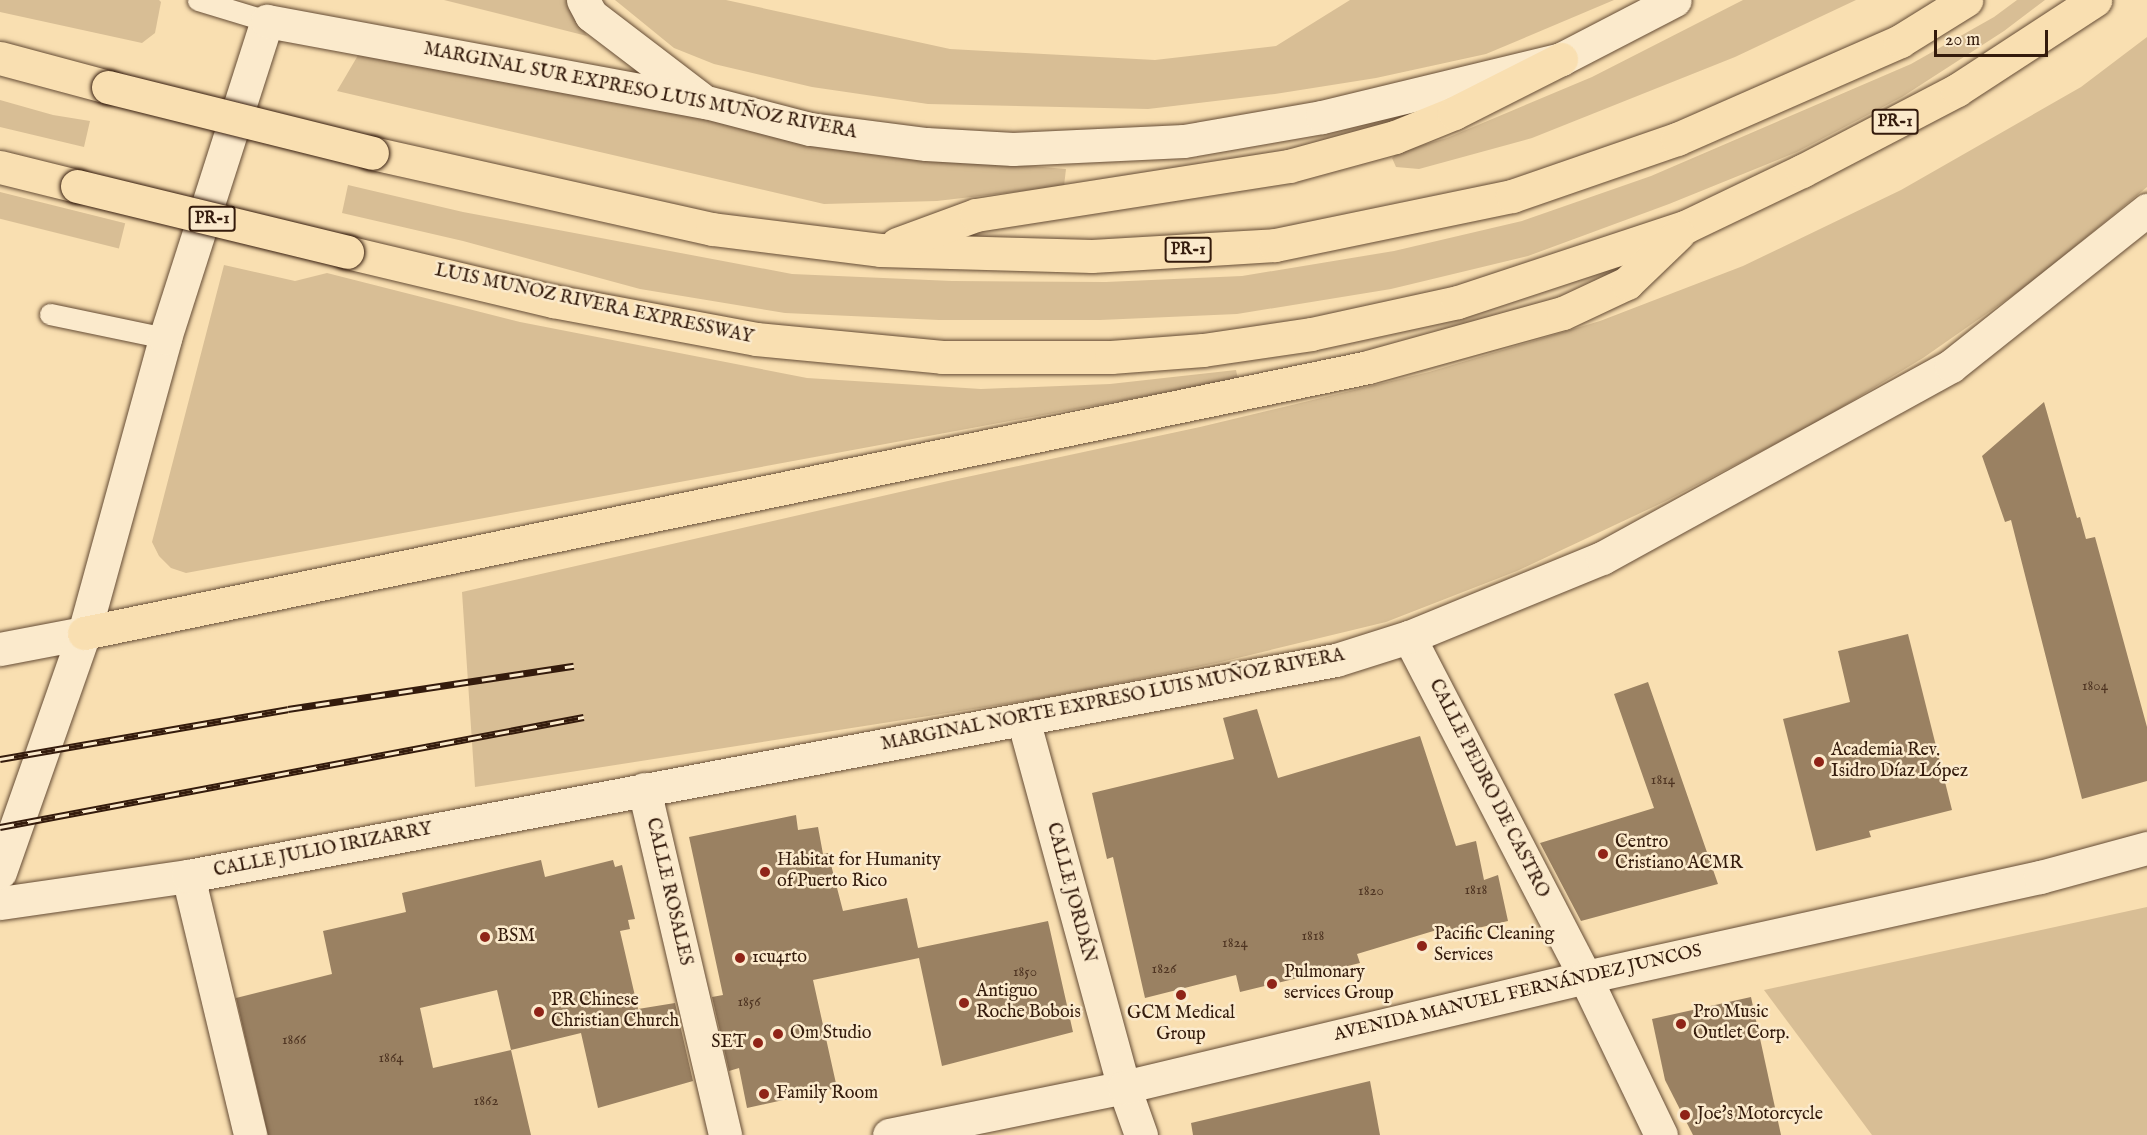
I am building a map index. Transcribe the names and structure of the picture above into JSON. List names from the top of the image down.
{
  "streets": {
    "highway": ["PR-1", "LUIS MUNOZ RIVERA EXPRESSWAY"],
    "street": [
      "MARGINAL SUR EXPRESO LUIS MUÑOZ RIVERA",
      "MARGINAL NORTE EXPRESO LUIS MUÑOZ RIVERA",
      "CALLE PEDRO DE CASTRO",
      "CALLE JULIO IRIZARRY",
      "CALLE ROSALES",
      "CALLE JORDÁN",
      "AVENIDA MANUEL FERNÁNDEZ JUNCOS"
    ]
  },
  "crossings": [
    ["MARGINAL NORTE EXPRESO LUIS MUÑOZ RIVERA", "CALLE PEDRO DE CASTRO"],
    ["MARGINAL NORTE EXPRESO LUIS MUÑOZ RIVERA", "CALLE JULIO IRIZARRY"],
    ["MARGINAL NORTE EXPRESO LUIS MUÑOZ RIVERA", "CALLE ROSALES"],
    ["MARGINAL NORTE EXPRESO LUIS MUÑOZ RIVERA", "CALLE JORDÁN"],
    ["CALLE PEDRO DE CASTRO", "AVENIDA MANUEL FERNÁNDEZ JUNCOS"],
    ["CALLE JULIO IRIZARRY", "CALLE ROSALES"],
    ["CALLE JORDÁN", "AVENIDA MANUEL FERNÁNDEZ JUNCOS"]
  ],
  "places": [
    "Academia Rev. Isidro Díaz López",
    "Centro Cristiano ACMR",
    "Habitat for Humanity of Puerto Rico",
    "BSM",
    "Pacific Cleaning Services",
    "1cu4rto",
    "Pulmonary services Group",
    "GCM Medical Group",
    "Antiguo Roche Bobois",
    "PR Chinese Christian Church",
    "Pro Music Outlet Corp.",
    "Om Studio",
    "SET",
    "Family Room",
    "Joe's Motorcycle"
  ],
  "house_numbers": [
    "1804",
    "1814",
    "1818",
    "1820",
    "1818",
    "1824",
    "1826",
    "1850",
    "1856",
    "1866",
    "1864",
    "1862"
  ],
  "scale_bar": "20 m"
}
